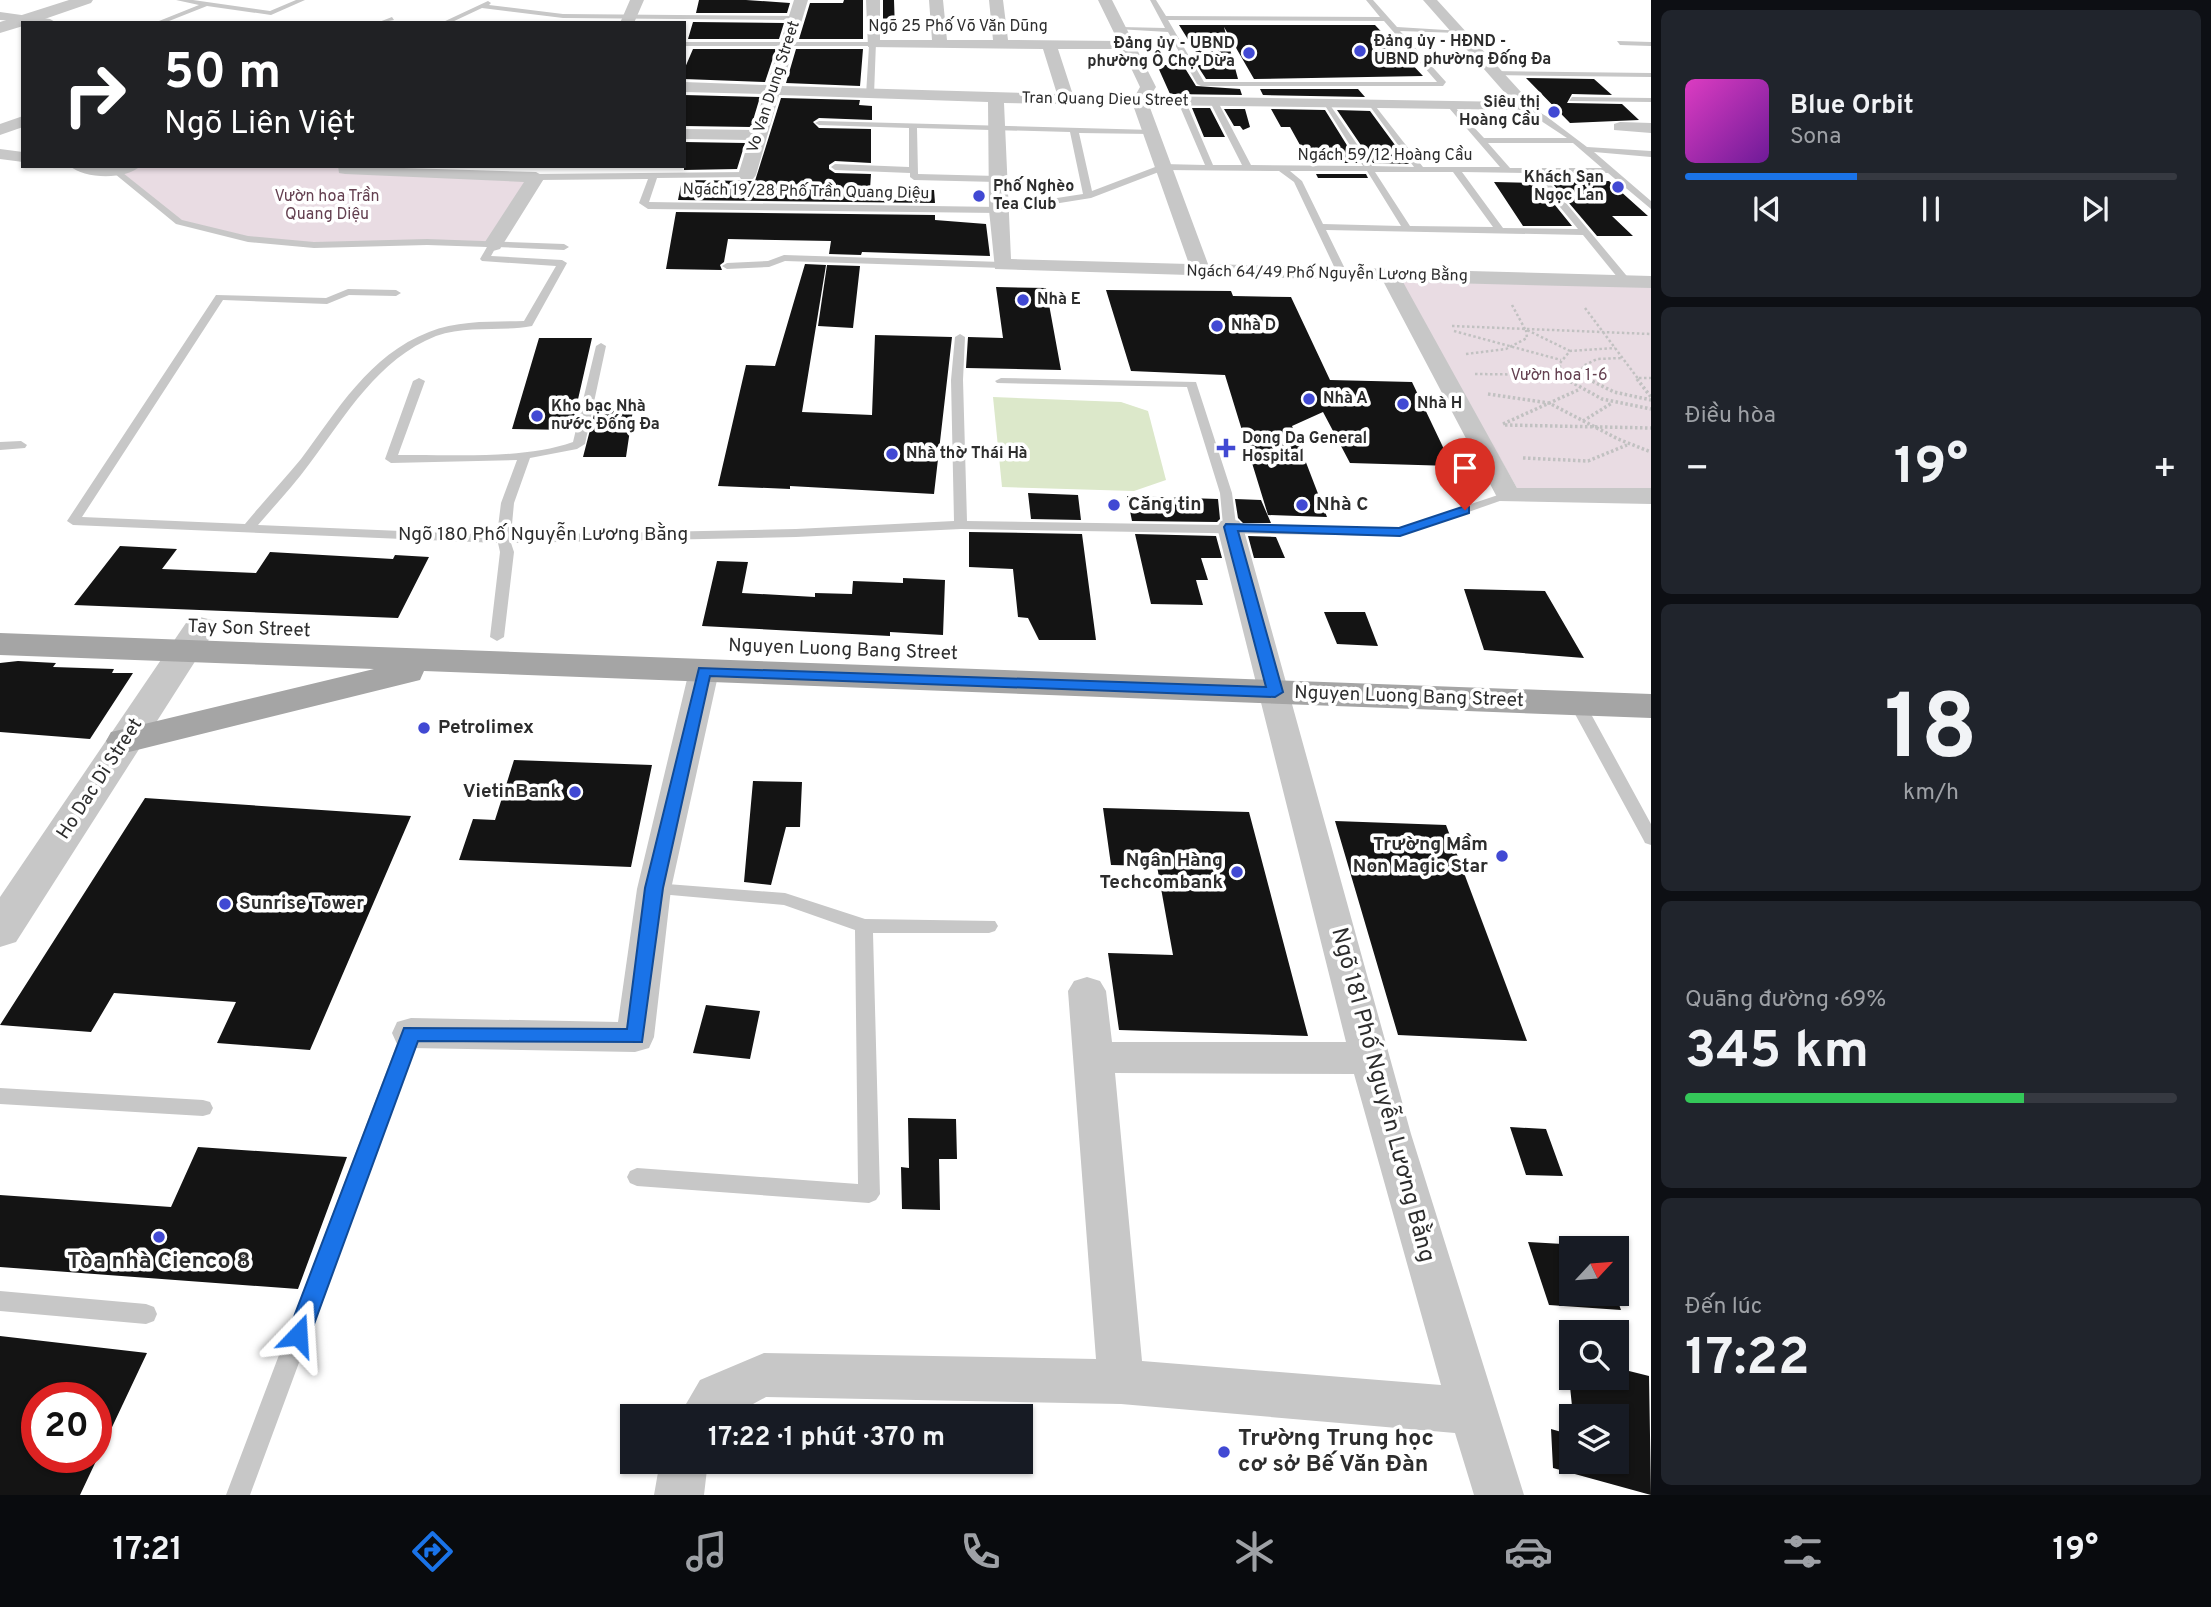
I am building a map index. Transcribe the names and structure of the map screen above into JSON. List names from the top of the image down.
{
  "streets": {
    "main road": ["Tay Son Street", "Nguyen Luong Bang Street"],
    "street": [
      "Ngõ 25 Phố Võ Văn Dũng",
      "Vo Van Dung Street",
      "Tran Quang Dieu Street",
      "Ngách 64/49 Phố Nguyễn Lương Bằng",
      "Ho Dac Di Street",
      "Ngõ 181 Phố Nguyễn Lương Bằng"
    ],
    "lane": ["Ngách 59/12 Hoàng Cầu", "Ngách 19/28 Phố Trần Quang Diệu", "Ngõ 180 Phố Nguyễn Lương Bằng"]
  },
  "crossings": [
    ["Ngõ 25 Phố Võ Văn Dũng", "Vo Van Dung Street"],
    ["Vo Van Dung Street", "Tran Quang Dieu Street"],
    ["Tay Son Street", "Nguyen Luong Bang Street"],
    ["Tay Son Street", "Ho Dac Di Street"],
    ["Nguyen Luong Bang Street", "Ngõ 181 Phố Nguyễn Lương Bằng"]
  ],
  "parks": ["Vườn hoa Trần Quang Diệu", "Vườn hoa 1-6"],
  "places": {
    "other": [
      "Đảng ủy - HĐND - UBND phường Đống Đa",
      "Đảng ủy - UBND phường Ô Chợ Dừa",
      "Siêu thị Hoàng Cầu",
      "Khách Sạn Ngọc Lan",
      "Phố Nghèo Tea Club",
      "Nhà E",
      "Nhà D",
      "Nhà A",
      "Nhà H",
      "Kho bạc Nhà nước Đống Đa",
      "Nhà thờ Thái Hà",
      "Căng tin",
      "Nhà C",
      "Petrolimex",
      "VietinBank",
      "Trường Mầm Non Magic Star",
      "Ngân Hàng Techcombank",
      "Sunrise Tower",
      "Tòa nhà Cienco 8",
      "Trường Trung học cơ sở Bế Văn Đàn"
    ],
    "health": ["Dong Da General Hospital"]
  },
  "north": "top right",
  "page": {
    "turn": ["50 m", "Ngõ Liên Việt"],
    "song": ["Blue Orbit", "Sona"],
    "tile": [
      "Điều hòa",
      ["18", "km/h"],
      ["Quãng đường · 69%", "345 km"],
      ["Đến lúc", "17:22"]
    ],
    "heat": ["−", "19°", "+"],
    "limit": "20",
    "trip": "17:22 · 1 phút · 370 m",
    "tabs": ["17:21", "19°"]
  }
}
